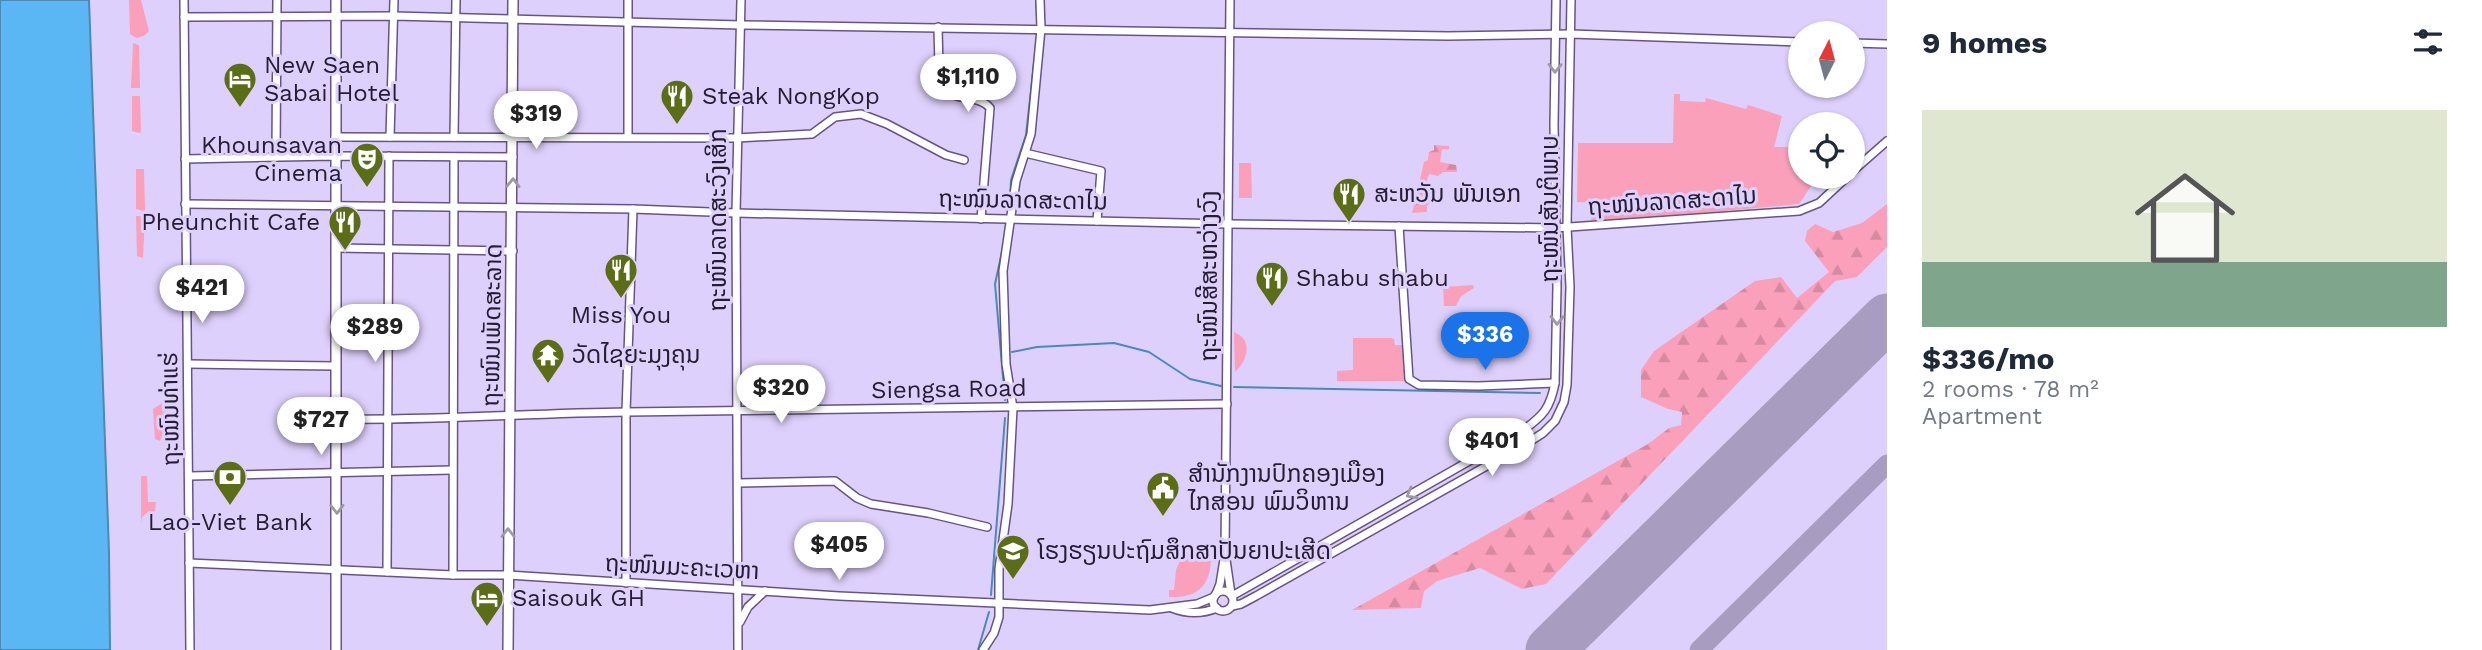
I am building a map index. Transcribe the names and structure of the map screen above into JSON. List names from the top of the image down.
{
  "streets": {
    "main road": ["ຖະໜົນເພັດສະລາດ"],
    "street": [
      "ຖະໜົນລາດສະດາໄນ",
      "ຖະໜົນສັນຕິພາບ",
      "ຖະໜົນລາດສະວົງເສິກ",
      "ຖະໜົນສີສະຫວ່າງວົງ",
      "Siengsa Road",
      "ຖະໜົນທ່າແຮ່",
      "ຖະໜົນມະຄະເວຫາ"
    ]
  },
  "crossings": [
    ["ຖະໜົນລາດສະດາໄນ", "ຖະໜົນສັນຕິພາບ"],
    ["ຖະໜົນລາດສະດາໄນ", "ຖະໜົນລາດສະວົງເສິກ"],
    ["ຖະໜົນລາດສະດາໄນ", "ຖະໜົນສີສະຫວ່າງວົງ"],
    ["ຖະໜົນລາດສະດາໄນ", "ຖະໜົນເພັດສະລາດ"],
    ["ຖະໜົນລາດສະດາໄນ", "ຖະໜົນທ່າແຮ່"],
    ["ຖະໜົນລາດສະວົງເສິກ", "Siengsa Road"],
    ["ຖະໜົນລາດສະວົງເສິກ", "ຖະໜົນມະຄະເວຫາ"],
    ["ຖະໜົນສີສະຫວ່າງວົງ", "Siengsa Road"],
    ["ຖະໜົນເພັດສະລາດ", "Siengsa Road"],
    ["ຖະໜົນເພັດສະລາດ", "ຖະໜົນມະຄະເວຫາ"],
    ["ຖະໜົນທ່າແຮ່", "ຖະໜົນມະຄະເວຫາ"]
  ],
  "one_way": ["ຖະໜົນສັນຕິພາບ"],
  "places": {
    "hotel": ["New Saen Sabai Hotel", "Saisouk GH"],
    "restaurant": [
      "Steak NongKop",
      "ສະຫວັນ ພັນເອກ",
      "Pheunchit Cafe",
      "Miss You",
      "Shabu shabu"
    ],
    "theatre": ["Khounsavan Cinema"],
    "temple": ["ວັດໄຊຍະມຸງຄຸນ"],
    "bank": ["Lao-Viet Bank"],
    "public building": ["ສຳນັກງານປົກຄອງເມືອງ ໄກສອນ ພົມວິຫານ"],
    "school or university": ["ໂຮງຮຽນປະຖົມສຶກສາປັນຍາປະເສີດ"]
  },
  "north": "top",
  "page": {
    "heading": "9 homes",
    "price": [
      "$1,110",
      "$319",
      "$421",
      "$289",
      "$336",
      "$320",
      "$727",
      "$401",
      "$405"
    ],
    "list": [
      {
        "name": "$336/mo",
        "note": "2 rooms · 78 m² · Apartment"
      }
    ]
  }
}
